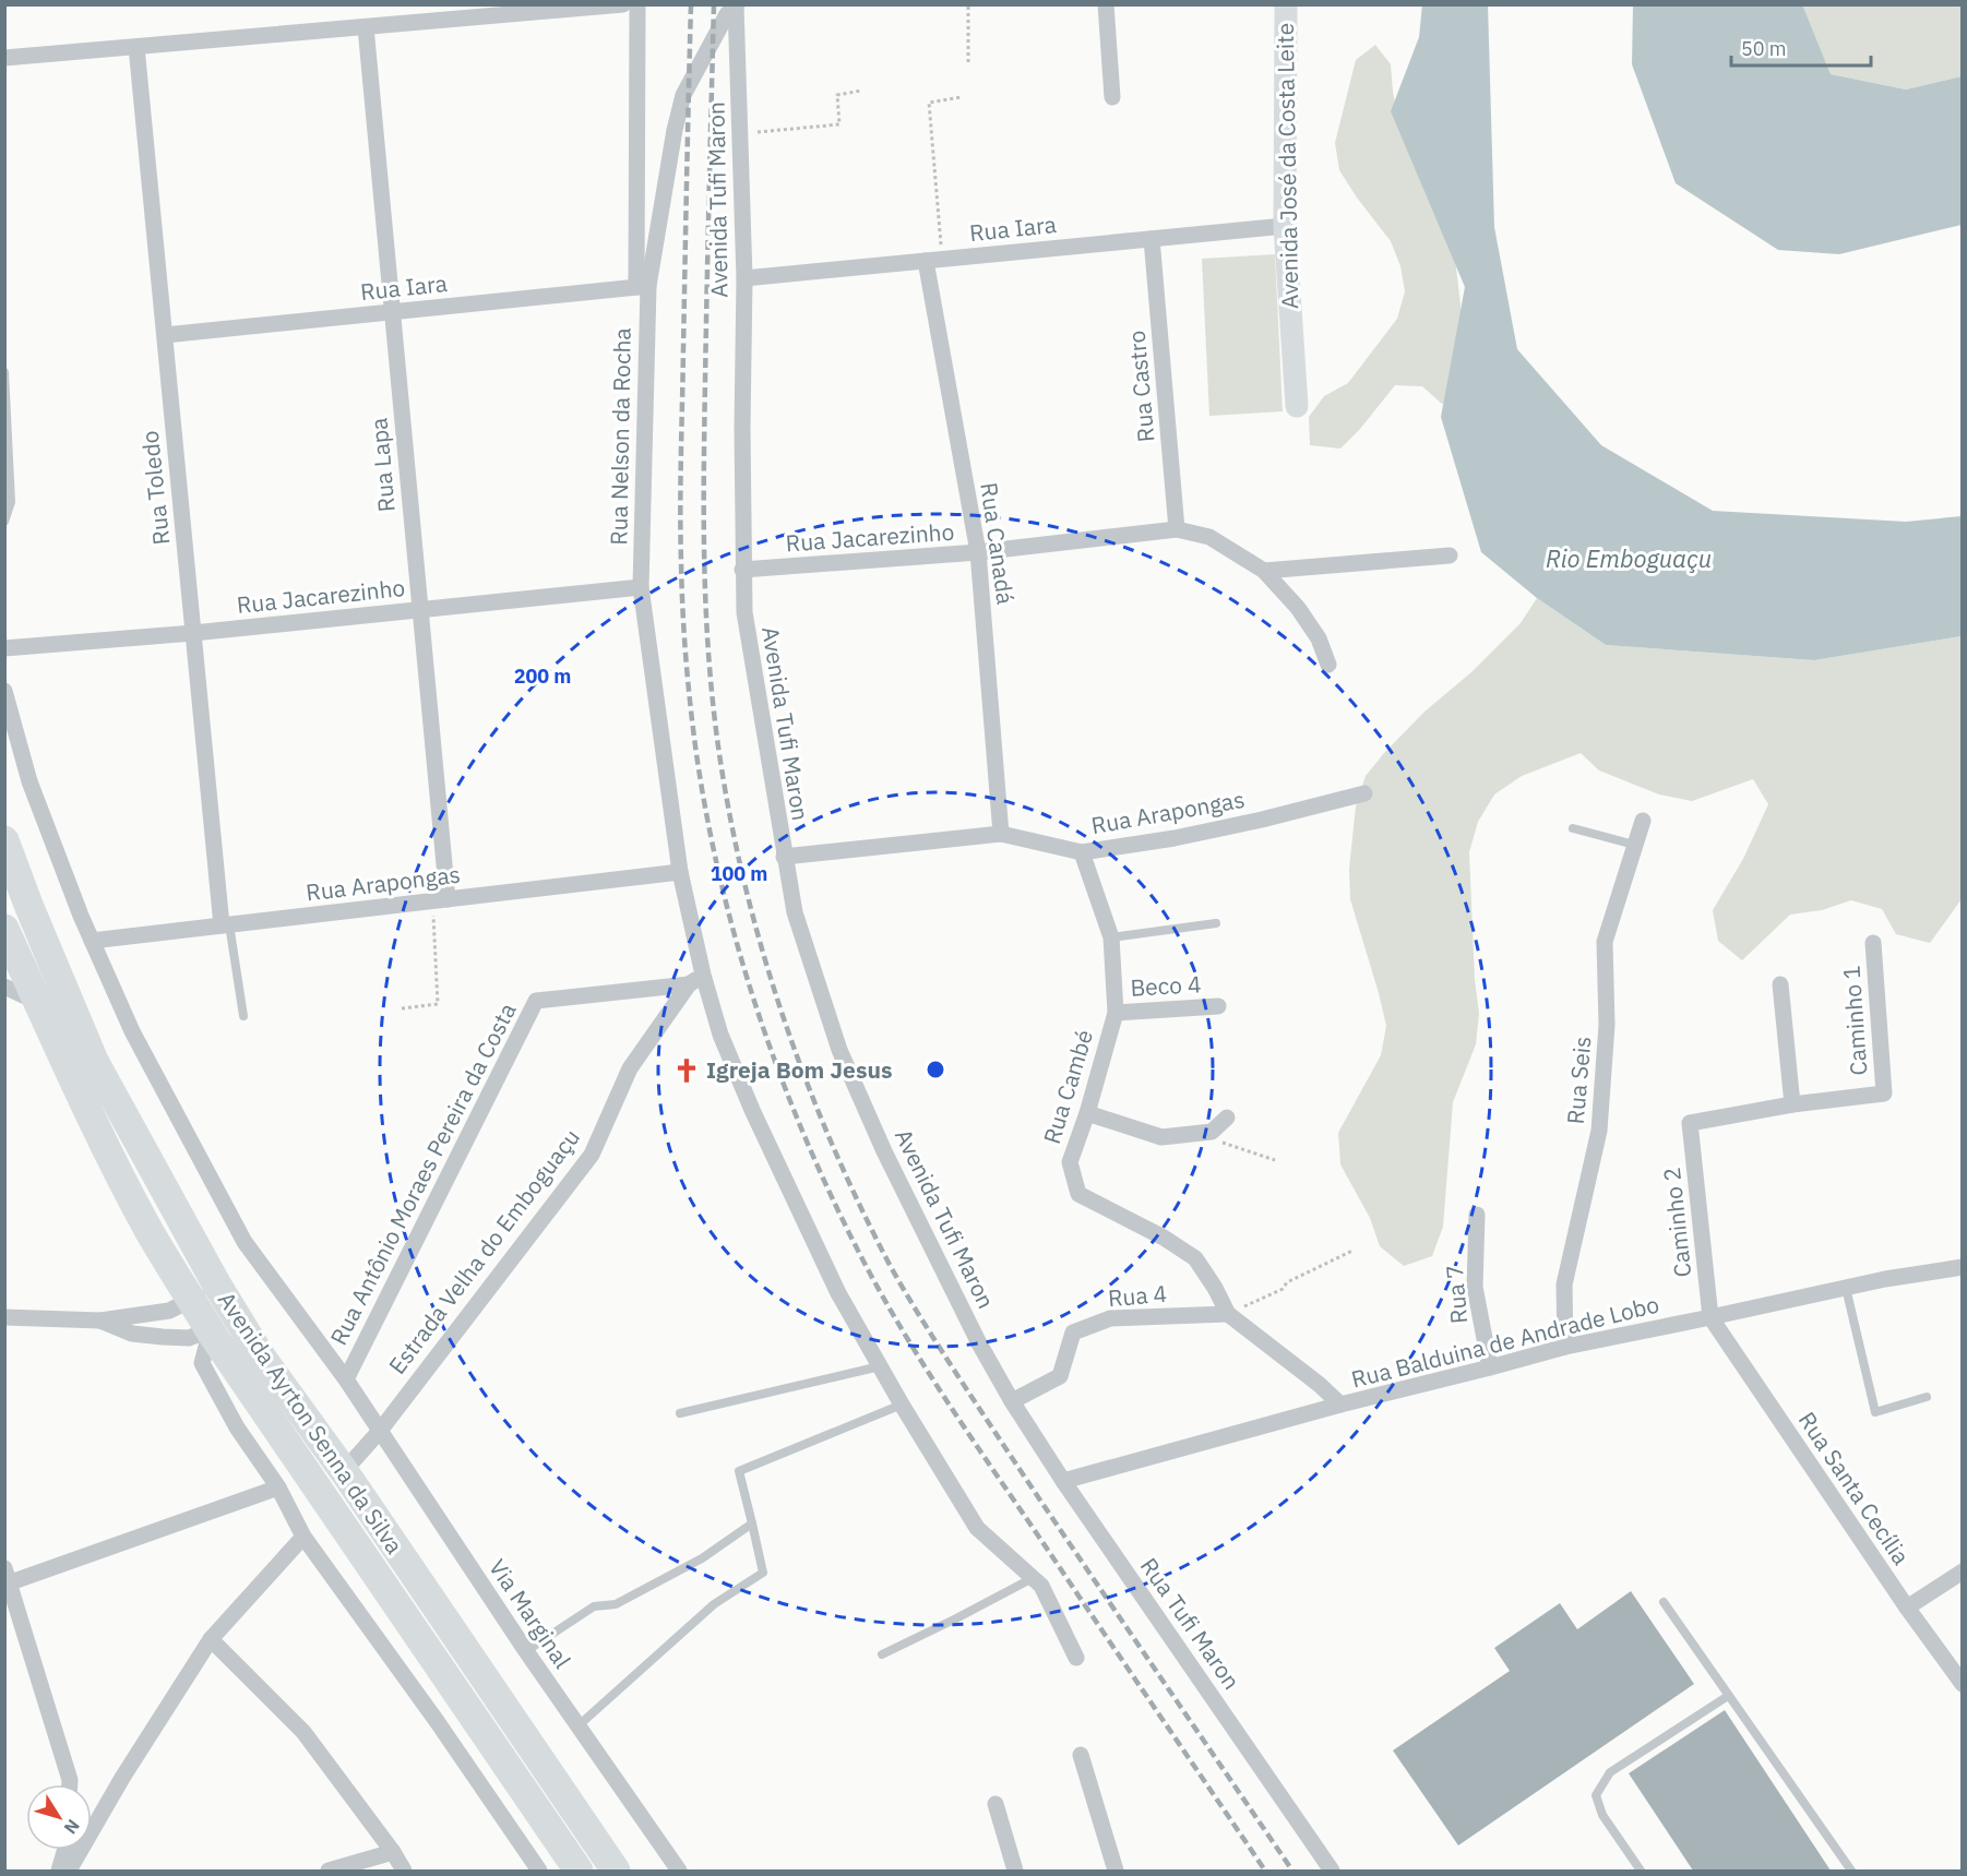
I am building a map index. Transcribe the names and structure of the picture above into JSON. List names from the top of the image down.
{
  "streets": {
    "highway": ["Avenida Ayrton Senna da Silva"],
    "street": [
      "Avenida José da Costa Leite",
      "Avenida Tufi Maron",
      "Rua Iara",
      "Rua Castro",
      "Rua Nelson da Rocha",
      "Rua Lapa",
      "Rua Toledo",
      "Rua Jacarezinho",
      "Rua Canadá",
      "Rua Arapongas",
      "Beco 4",
      "Caminho 1",
      "Rua Seis",
      "Rua Cambé",
      "Rua Antônio Moraes Pereira da Costa",
      "Caminho 2",
      "Estrada Velha do Emboguaçu",
      "Rua 7",
      "Rua 4",
      "Rua Balduina de Andrade Lobo",
      "Rua Santa Cecília",
      "Via Marginal",
      "Rua Tufi Maron"
    ]
  },
  "crossings": [
    ["Avenida José da Costa Leite", "Rua Iara"],
    ["Avenida Tufi Maron", "Rua Iara"],
    ["Avenida Tufi Maron", "Rua Nelson da Rocha"],
    ["Avenida Tufi Maron", "Rua Jacarezinho"],
    ["Avenida Tufi Maron", "Rua Arapongas"],
    ["Avenida Tufi Maron", "Rua 4"],
    ["Avenida Tufi Maron", "Rua Tufi Maron"],
    ["Rua Iara", "Rua Castro"],
    ["Rua Iara", "Rua Nelson da Rocha"],
    ["Rua Iara", "Rua Lapa"],
    ["Rua Iara", "Rua Toledo"],
    ["Rua Iara", "Rua Canadá"],
    ["Rua Castro", "Rua Jacarezinho"],
    ["Rua Nelson da Rocha", "Rua Jacarezinho"],
    ["Rua Nelson da Rocha", "Rua Arapongas"],
    ["Rua Nelson da Rocha", "Rua Antônio Moraes Pereira da Costa"],
    ["Rua Nelson da Rocha", "Estrada Velha do Emboguaçu"],
    ["Rua Lapa", "Rua Jacarezinho"],
    ["Rua Lapa", "Rua Arapongas"],
    ["Rua Toledo", "Rua Jacarezinho"],
    ["Rua Toledo", "Rua Arapongas"],
    ["Rua Jacarezinho", "Rua Canadá"],
    ["Rua Canadá", "Rua Arapongas"],
    ["Rua Arapongas", "Rua Cambé"],
    ["Rua Arapongas", "Via Marginal"],
    ["Beco 4", "Rua Cambé"],
    ["Caminho 1", "Caminho 2"],
    ["Rua Seis", "Rua Balduina de Andrade Lobo"],
    ["Rua Cambé", "Rua 4"],
    ["Rua Cambé", "Rua Balduina de Andrade Lobo"],
    ["Rua Antônio Moraes Pereira da Costa", "Estrada Velha do Emboguaçu"],
    ["Rua Antônio Moraes Pereira da Costa", "Via Marginal"],
    ["Caminho 2", "Rua Balduina de Andrade Lobo"],
    ["Caminho 2", "Rua Santa Cecília"],
    ["Estrada Velha do Emboguaçu", "Avenida Ayrton Senna da Silva"],
    ["Estrada Velha do Emboguaçu", "Via Marginal"],
    ["Rua 7", "Rua Balduina de Andrade Lobo"],
    ["Rua 4", "Rua Tufi Maron"],
    ["Rua Balduina de Andrade Lobo", "Rua Santa Cecília"],
    ["Rua Balduina de Andrade Lobo", "Rua Tufi Maron"]
  ],
  "water": ["Rio Emboguaçu"],
  "places": {
    "church": ["Igreja Bom Jesus"]
  },
  "scale_bar": "50 m",
  "north": "bottom right",
  "rings": ["200 m", "100 m"]
}
